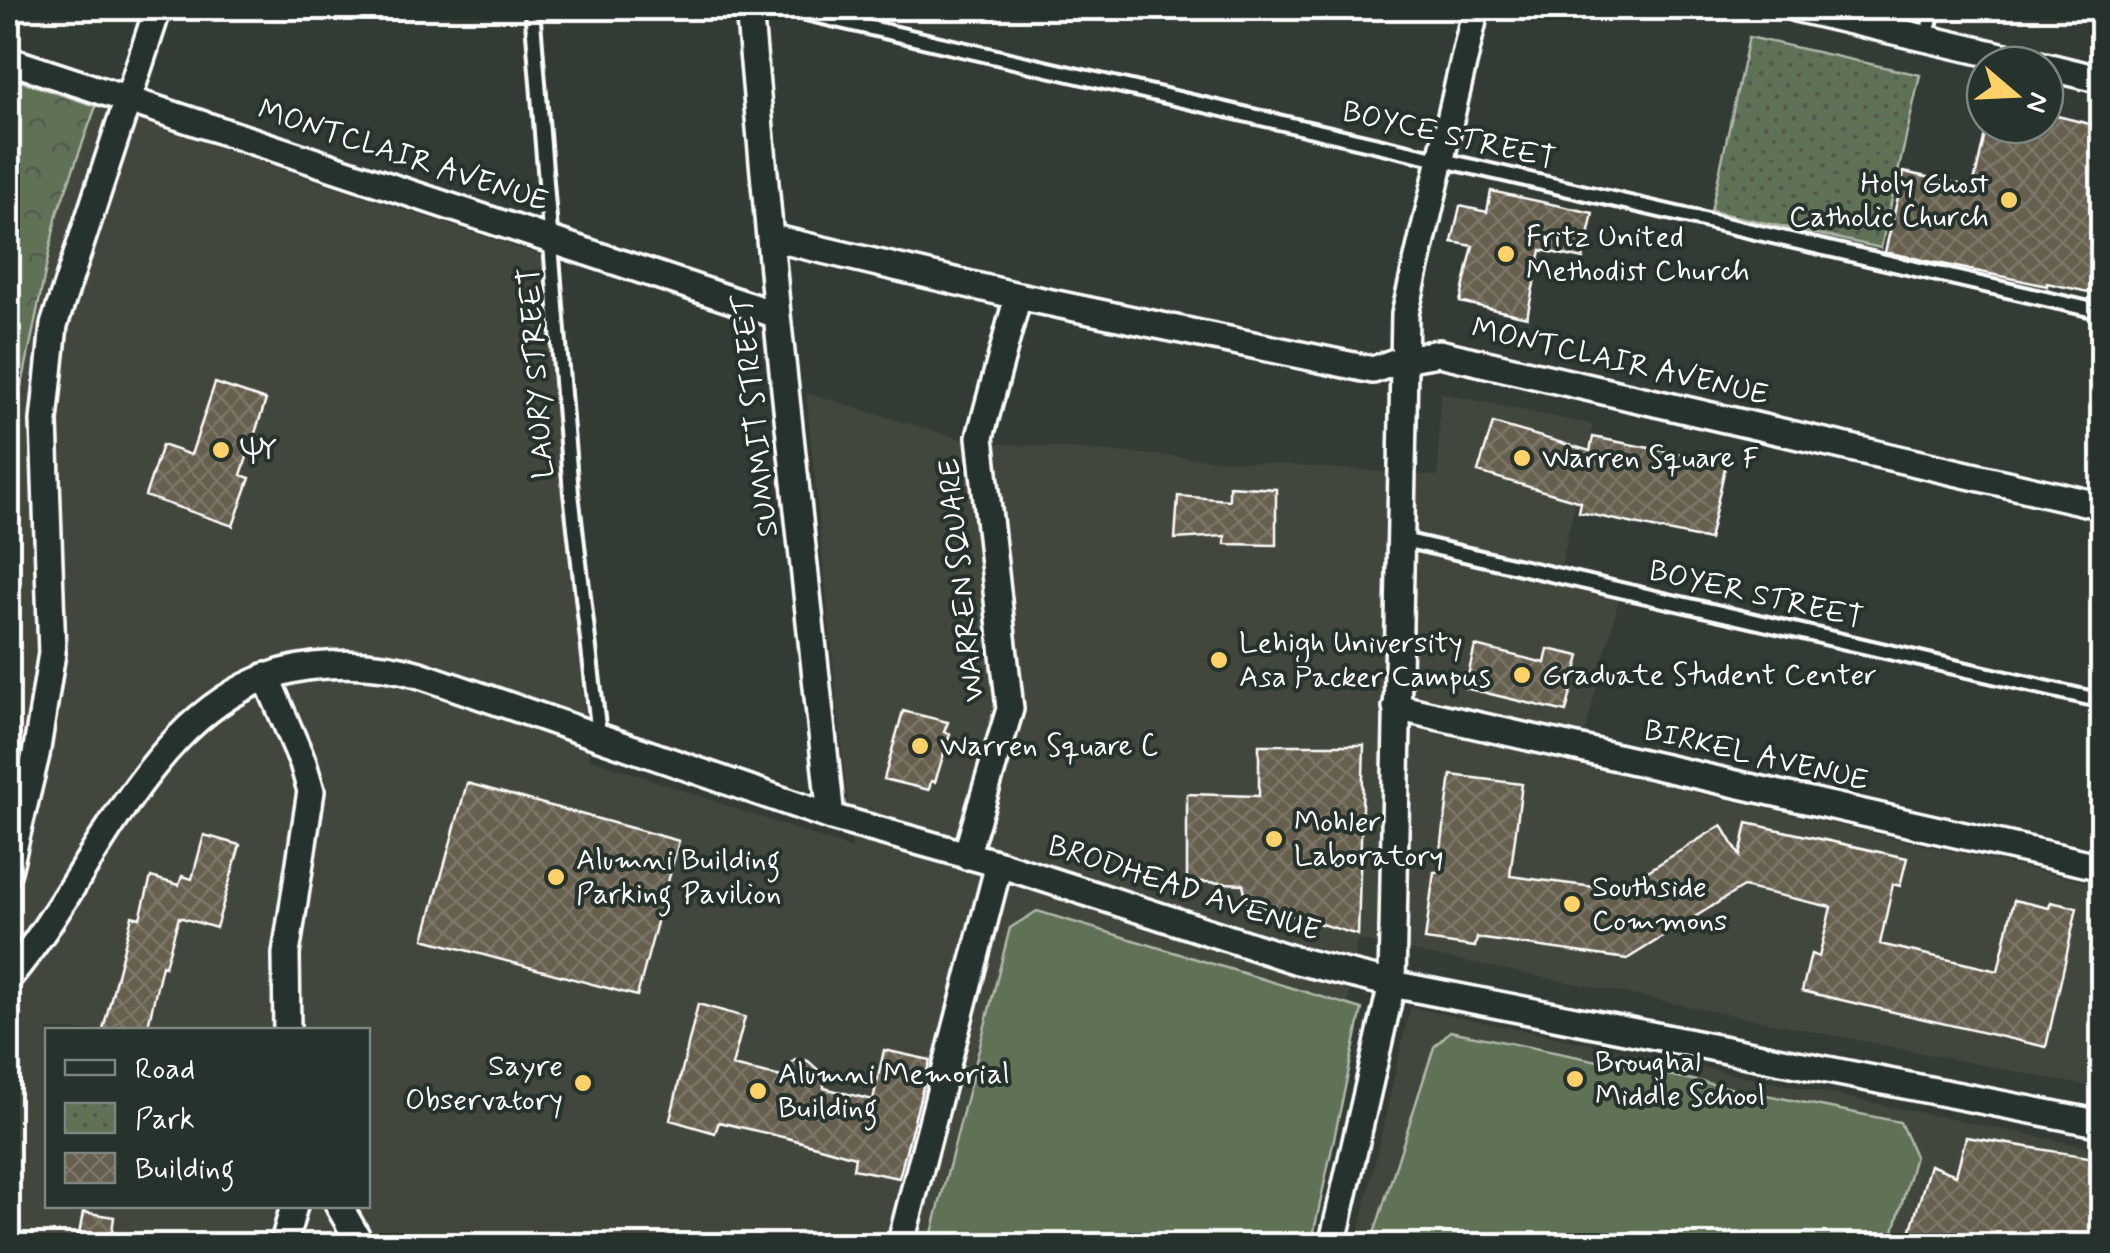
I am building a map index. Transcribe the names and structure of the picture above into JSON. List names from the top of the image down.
{
  "streets": {
    "street": [
      "MONTCLAIR AVENUE",
      "SUMMIT STREET",
      "WARREN SQUARE",
      "BIRKEL AVENUE",
      "BRODHEAD AVENUE"
    ],
    "lane": ["BOYCE STREET", "LAURY STREET", "BOYER STREET"]
  },
  "crossings": [
    ["MONTCLAIR AVENUE", "LAURY STREET"],
    ["MONTCLAIR AVENUE", "SUMMIT STREET"],
    ["MONTCLAIR AVENUE", "WARREN SQUARE"],
    ["LAURY STREET", "BRODHEAD AVENUE"],
    ["SUMMIT STREET", "BRODHEAD AVENUE"],
    ["WARREN SQUARE", "BRODHEAD AVENUE"]
  ],
  "places": [
    "Holy Ghost Catholic Church",
    "Fritz United Methodist Church",
    "ΨΥ",
    "Warren Square F",
    "Lehigh University Asa Packer Campus",
    "Graduate Student Center",
    "Warren Square C",
    "Mohler Laboratory",
    "Alumni Building Parking Pavilion",
    "Southside Commons",
    "Broughal Middle School",
    "Sayre Observatory",
    "Alumni Memorial Building"
  ],
  "legend": ["Road", "Park", "Building"],
  "north": "right"
}
